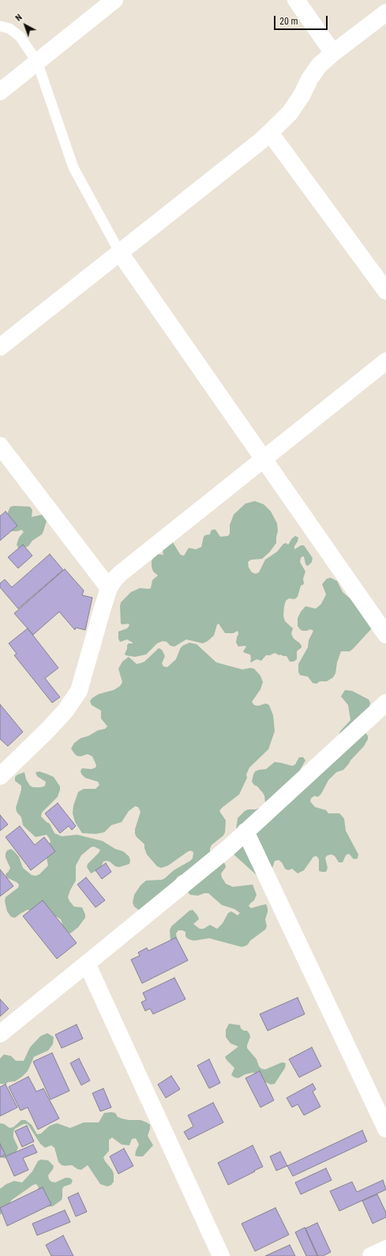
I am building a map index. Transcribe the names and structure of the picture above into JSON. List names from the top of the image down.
{
  "scale_bar": "20 m",
  "north": "top left"
}
